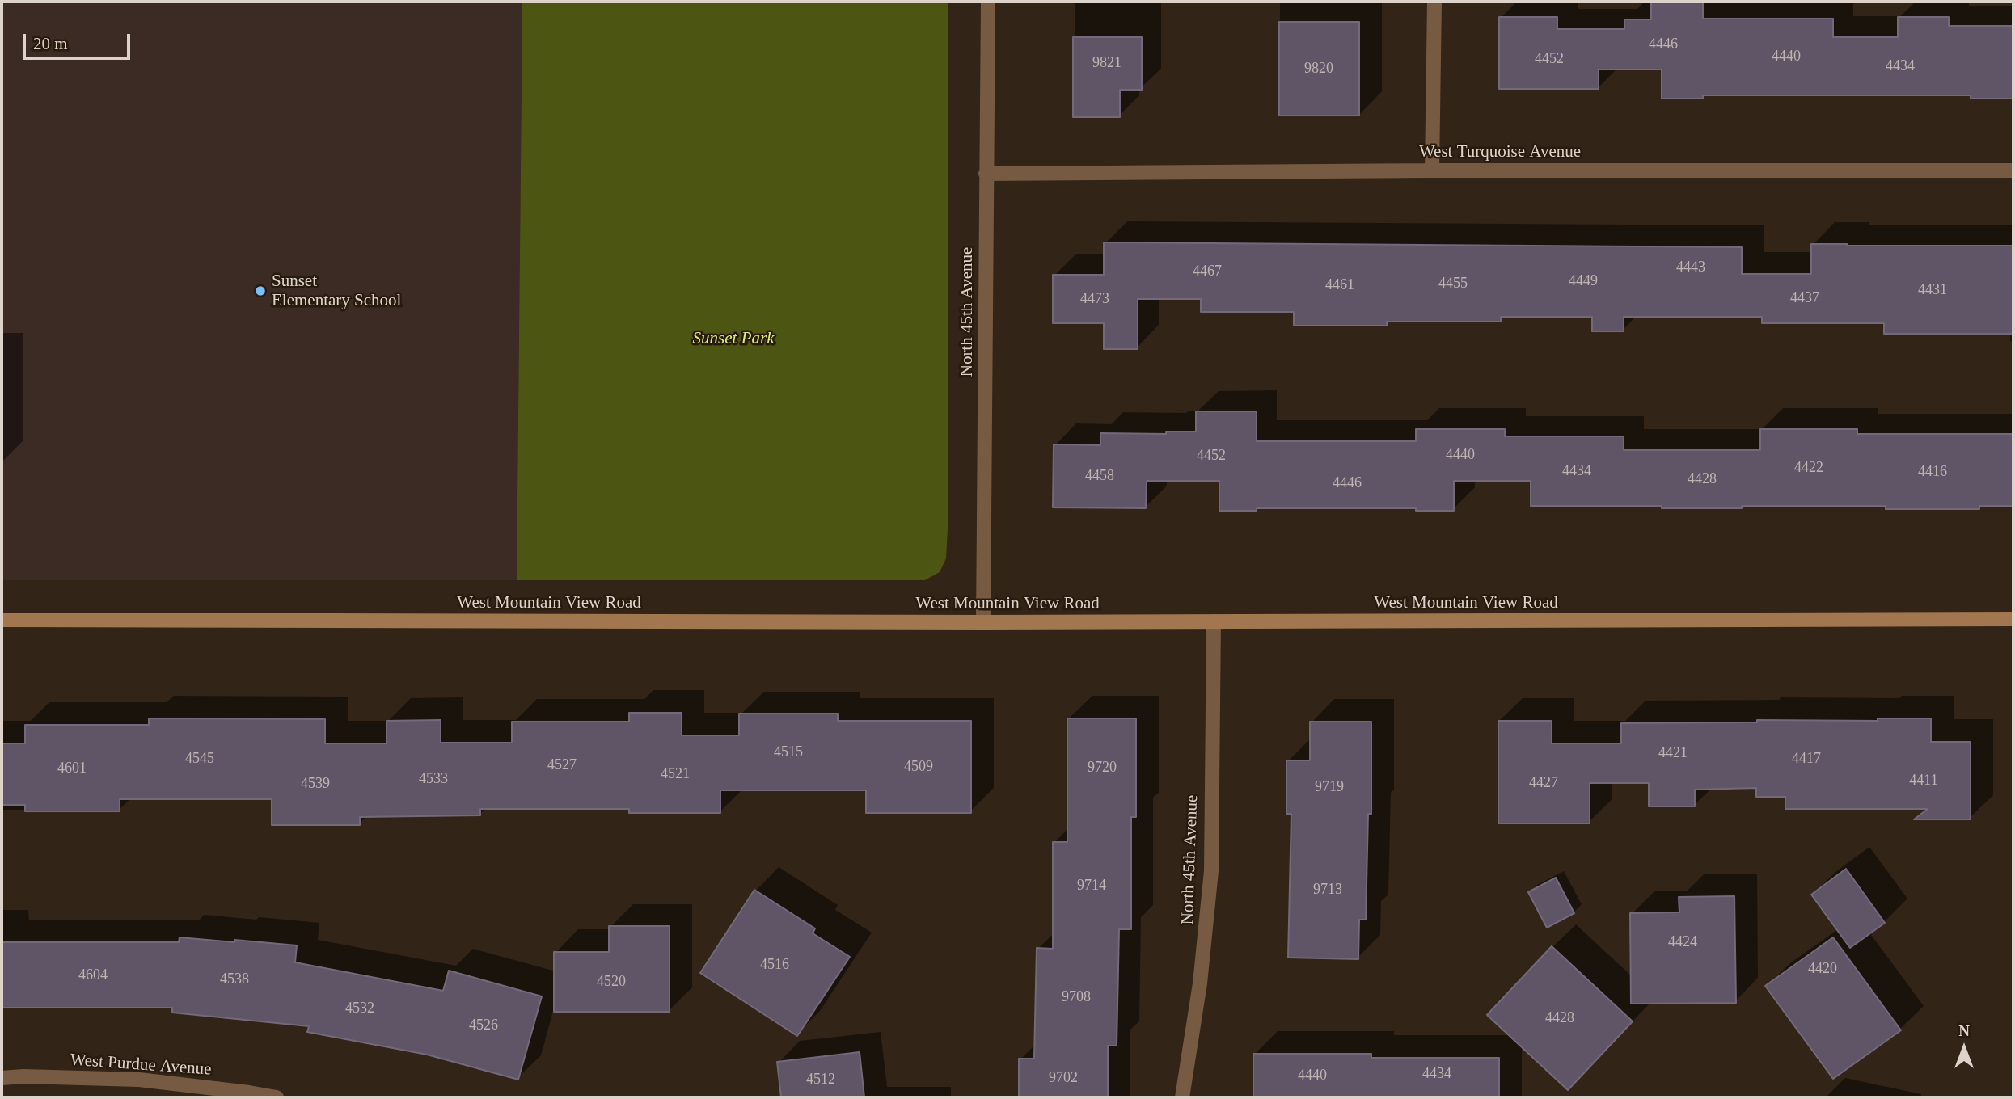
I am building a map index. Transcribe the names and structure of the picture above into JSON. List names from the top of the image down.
{
  "streets": {
    "street": [
      "West Turquoise Avenue",
      "North 45th Avenue",
      "West Mountain View Road",
      "West Purdue Avenue"
    ]
  },
  "crossings": [
    ["West Turquoise Avenue", "North 45th Avenue"],
    ["North 45th Avenue", "West Mountain View Road"]
  ],
  "parks": ["Sunset Park"],
  "places": ["Sunset Elementary School"],
  "house_numbers": [
    "4446",
    "4440",
    "4452",
    "9821",
    "4434",
    "9820",
    "4443",
    "4467",
    "4449",
    "4455",
    "4461",
    "4431",
    "4437",
    "4473",
    "4440",
    "4452",
    "4422",
    "4434",
    "4416",
    "4458",
    "4428",
    "4446",
    "4515",
    "4421",
    "4545",
    "4417",
    "4527",
    "4509",
    "9720",
    "4601",
    "4521",
    "4533",
    "4411",
    "4427",
    "4539",
    "9719",
    "9714",
    "9713",
    "4424",
    "4516",
    "4420",
    "4604",
    "4538",
    "4520",
    "9708",
    "4532",
    "4428",
    "4526",
    "4434",
    "4440",
    "9702",
    "4512"
  ],
  "scale_bar": "20 m",
  "north": "top"
}
